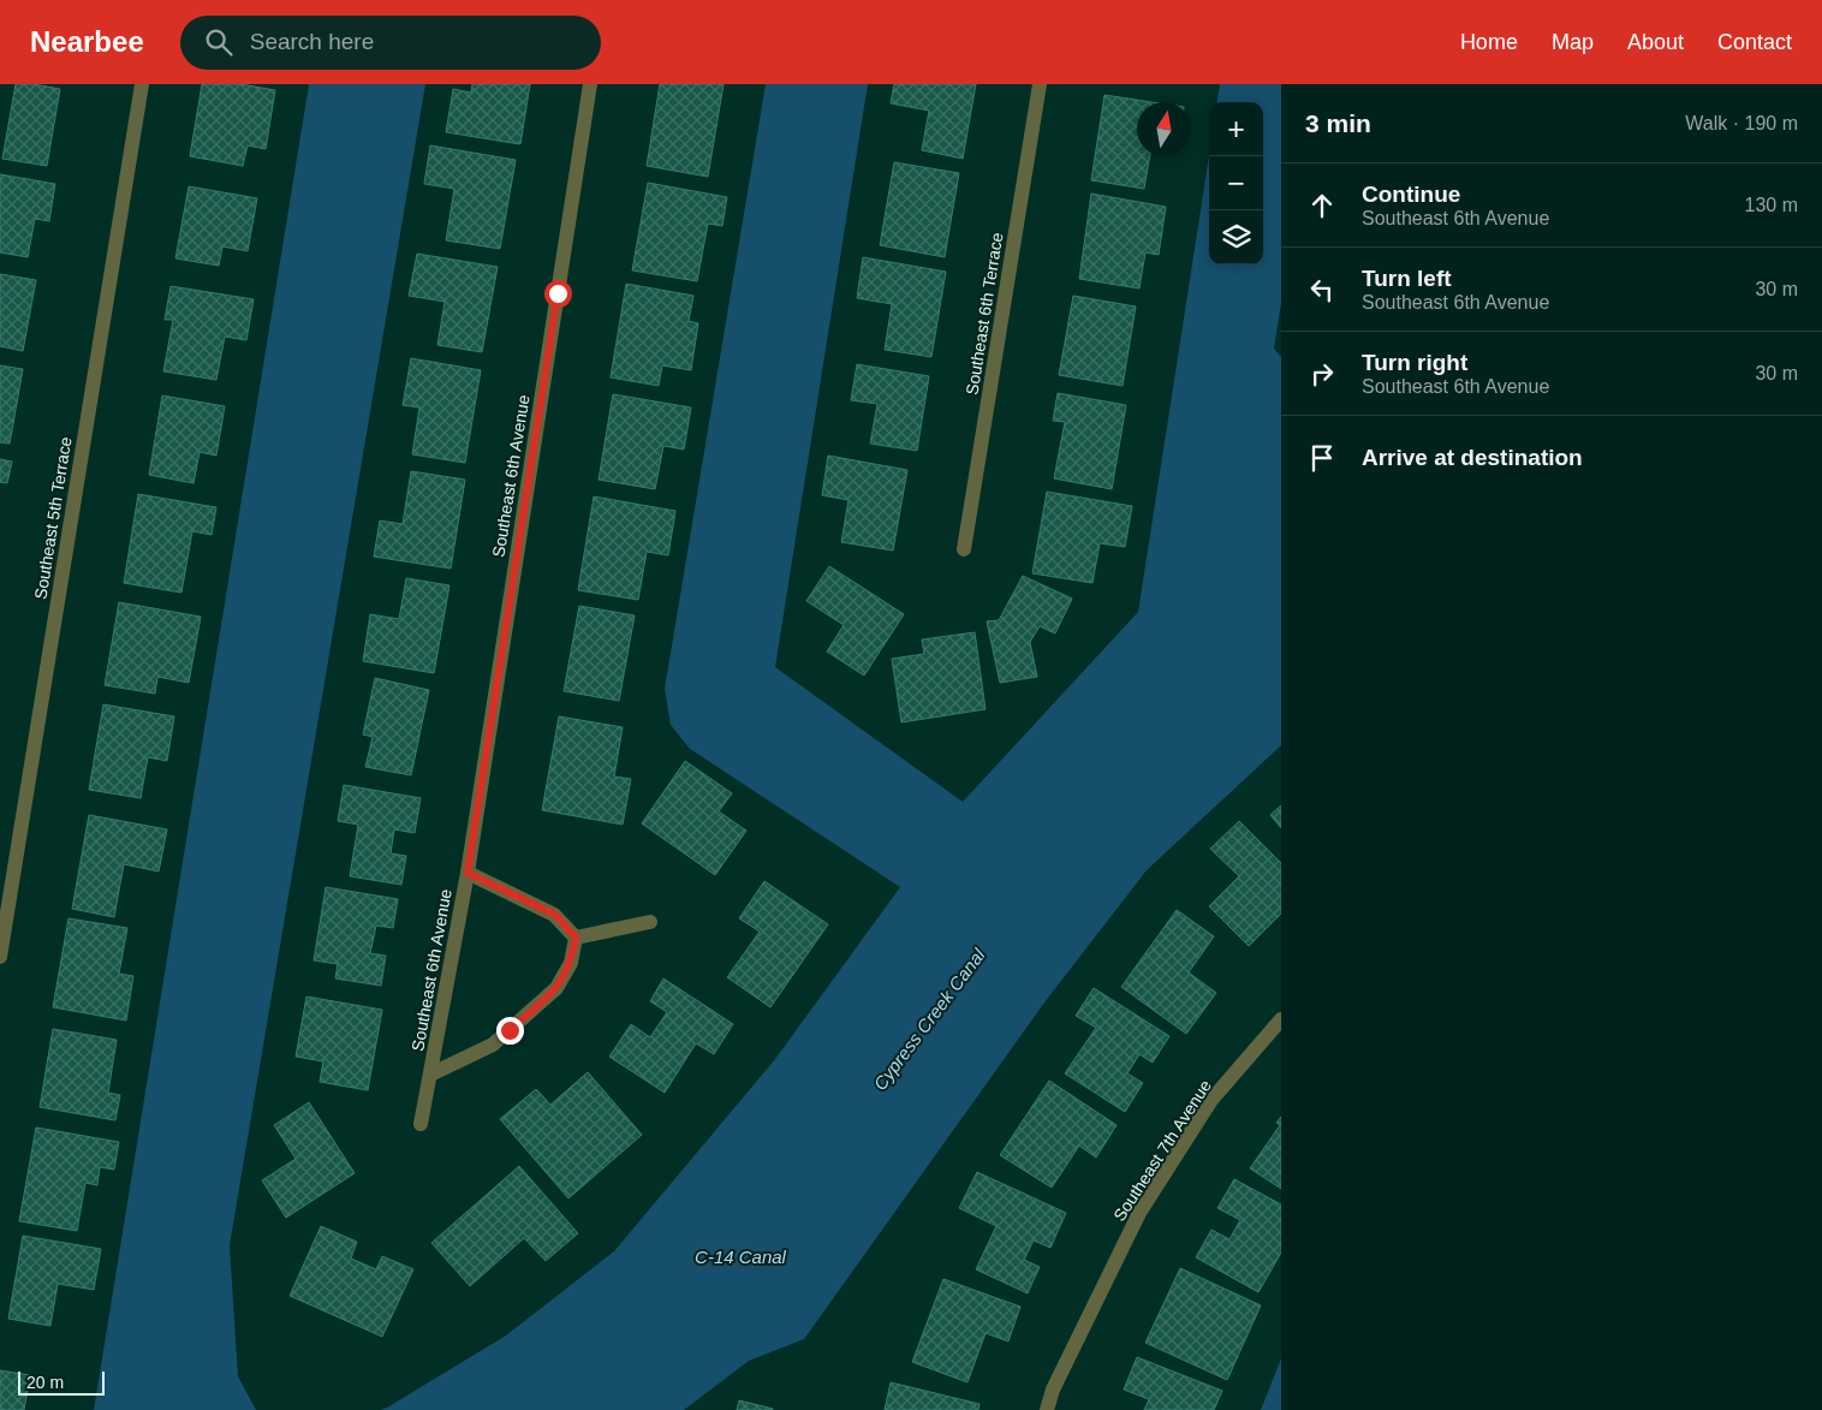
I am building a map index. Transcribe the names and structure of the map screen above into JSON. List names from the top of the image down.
{
  "streets": {
    "street": [
      "Southeast 6th Terrace",
      "Southeast 6th Avenue",
      "Southeast 5th Terrace",
      "Southeast 7th Avenue"
    ]
  },
  "water": ["Cypress Creek Canal", "C-14 Canal"],
  "scale_bar": "20 m",
  "north": "top",
  "page": {
    "header": "Nearbee",
    "search": "Search here",
    "nav": [
      "Home",
      "Map",
      "About",
      "Contact"
    ],
    "heading": ["3 min", "Walk · 190 m"],
    "map_buttons": ["+", "−"],
    "list": [
      ["Continue", "Southeast 6th Avenue", "130 m"],
      ["Turn left", "Southeast 6th Avenue", "30 m"],
      ["Turn right", "Southeast 6th Avenue", "30 m"],
      "Arrive at destination"
    ],
    "scale": "20 m"
  }
}
